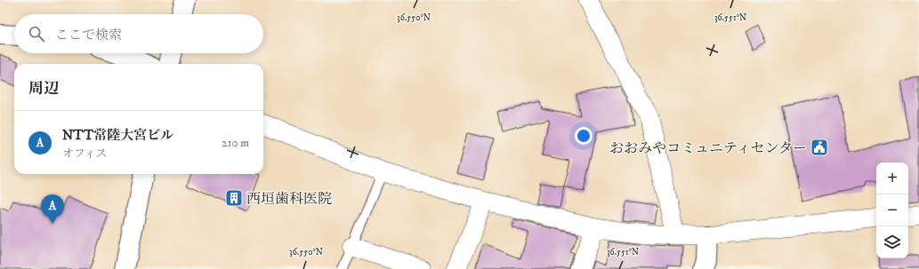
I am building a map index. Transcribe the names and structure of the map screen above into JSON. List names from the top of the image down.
{
  "places": {
    "public building": ["おおみやコミュニティセンター"],
    "building": ["西垣歯科医院"]
  },
  "page": {
    "search": "ここで検索",
    "heading": "周辺",
    "list": [
      {
        "mark": "A",
        "name": "NTT常陸大宮ビル",
        "note": "オフィス",
        "value": "210 m"
      }
    ],
    "map_buttons": ["+", "−"],
    "pins": "A"
  },
  "coordinates": ["36.550°N", "36.551°N"]
}
